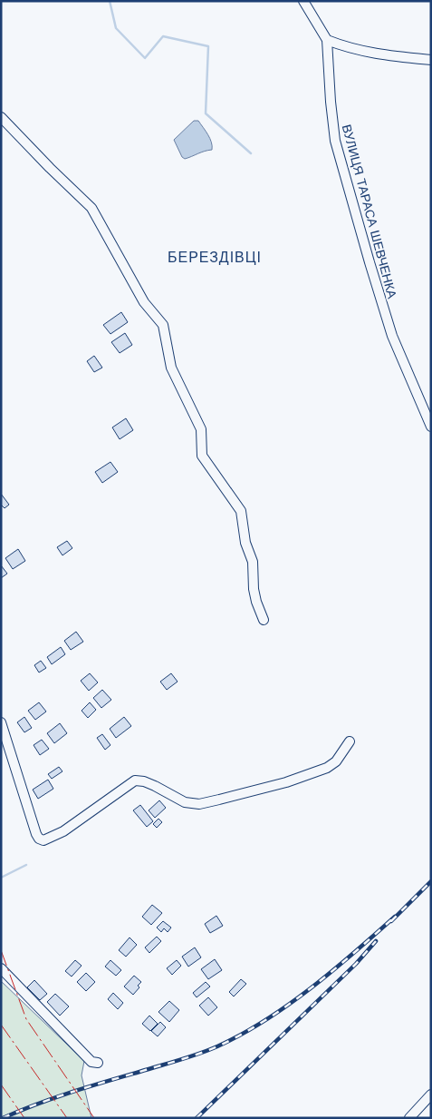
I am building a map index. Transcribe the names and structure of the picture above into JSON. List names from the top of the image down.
{
  "streets": {
    "street": ["ВУЛИЦЯ ТАРАСА ШЕВЧЕНКА"]
  },
  "districts": ["БЕРЕЗДІВЦІ"]
}
